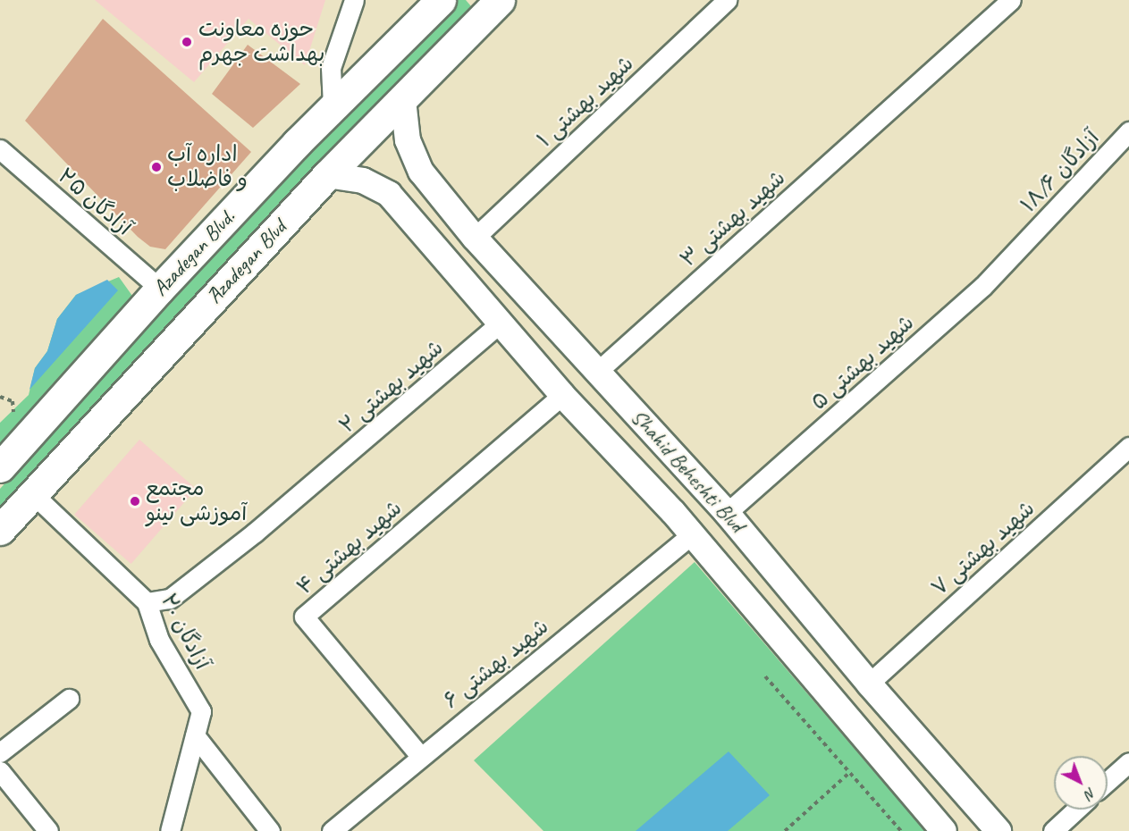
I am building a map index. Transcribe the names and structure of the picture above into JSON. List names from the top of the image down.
{
  "streets": {
    "main road": ["Azadegan Blvd.", "َAzadegan Blvd", "Shahid Beheshti Blvd"],
    "street": [
      "شهید بهشتی ۱",
      "آزادگان ۱۸/۶",
      "آزادگان ۲۵",
      "شهید بهشتی ۳",
      "شهید بهشتی ۵",
      "شهید بهشتی ۲",
      "شهید بهشتی ۴",
      "شهید بهشتی ۷",
      "آزادگان ۲۰",
      "شهید بهشتی ۶"
    ]
  },
  "crossings": [
    ["شهید بهشتی ۱", "Shahid Beheshti Blvd"],
    ["آزادگان ۱۸/۶", "شهید بهشتی ۵"],
    ["آزادگان ۲۵", "Azadegan Blvd."],
    ["شهید بهشتی ۳", "Shahid Beheshti Blvd"],
    ["َAzadegan Blvd", "Shahid Beheshti Blvd"],
    ["َAzadegan Blvd", "آزادگان ۲۰"],
    ["شهید بهشتی ۵", "Shahid Beheshti Blvd"],
    ["شهید بهشتی ۲", "Shahid Beheshti Blvd"],
    ["شهید بهشتی ۲", "آزادگان ۲۰"],
    ["Shahid Beheshti Blvd", "شهید بهشتی ۴"],
    ["Shahid Beheshti Blvd", "شهید بهشتی ۷"],
    ["Shahid Beheshti Blvd", "شهید بهشتی ۶"],
    ["شهید بهشتی ۴", "شهید بهشتی ۶"]
  ],
  "places": ["حوزه معاونت بهداشت جهرم", "اداره آب و فاضلاب", "مجتمع آموزشی تینو"],
  "north": "bottom right"
}
